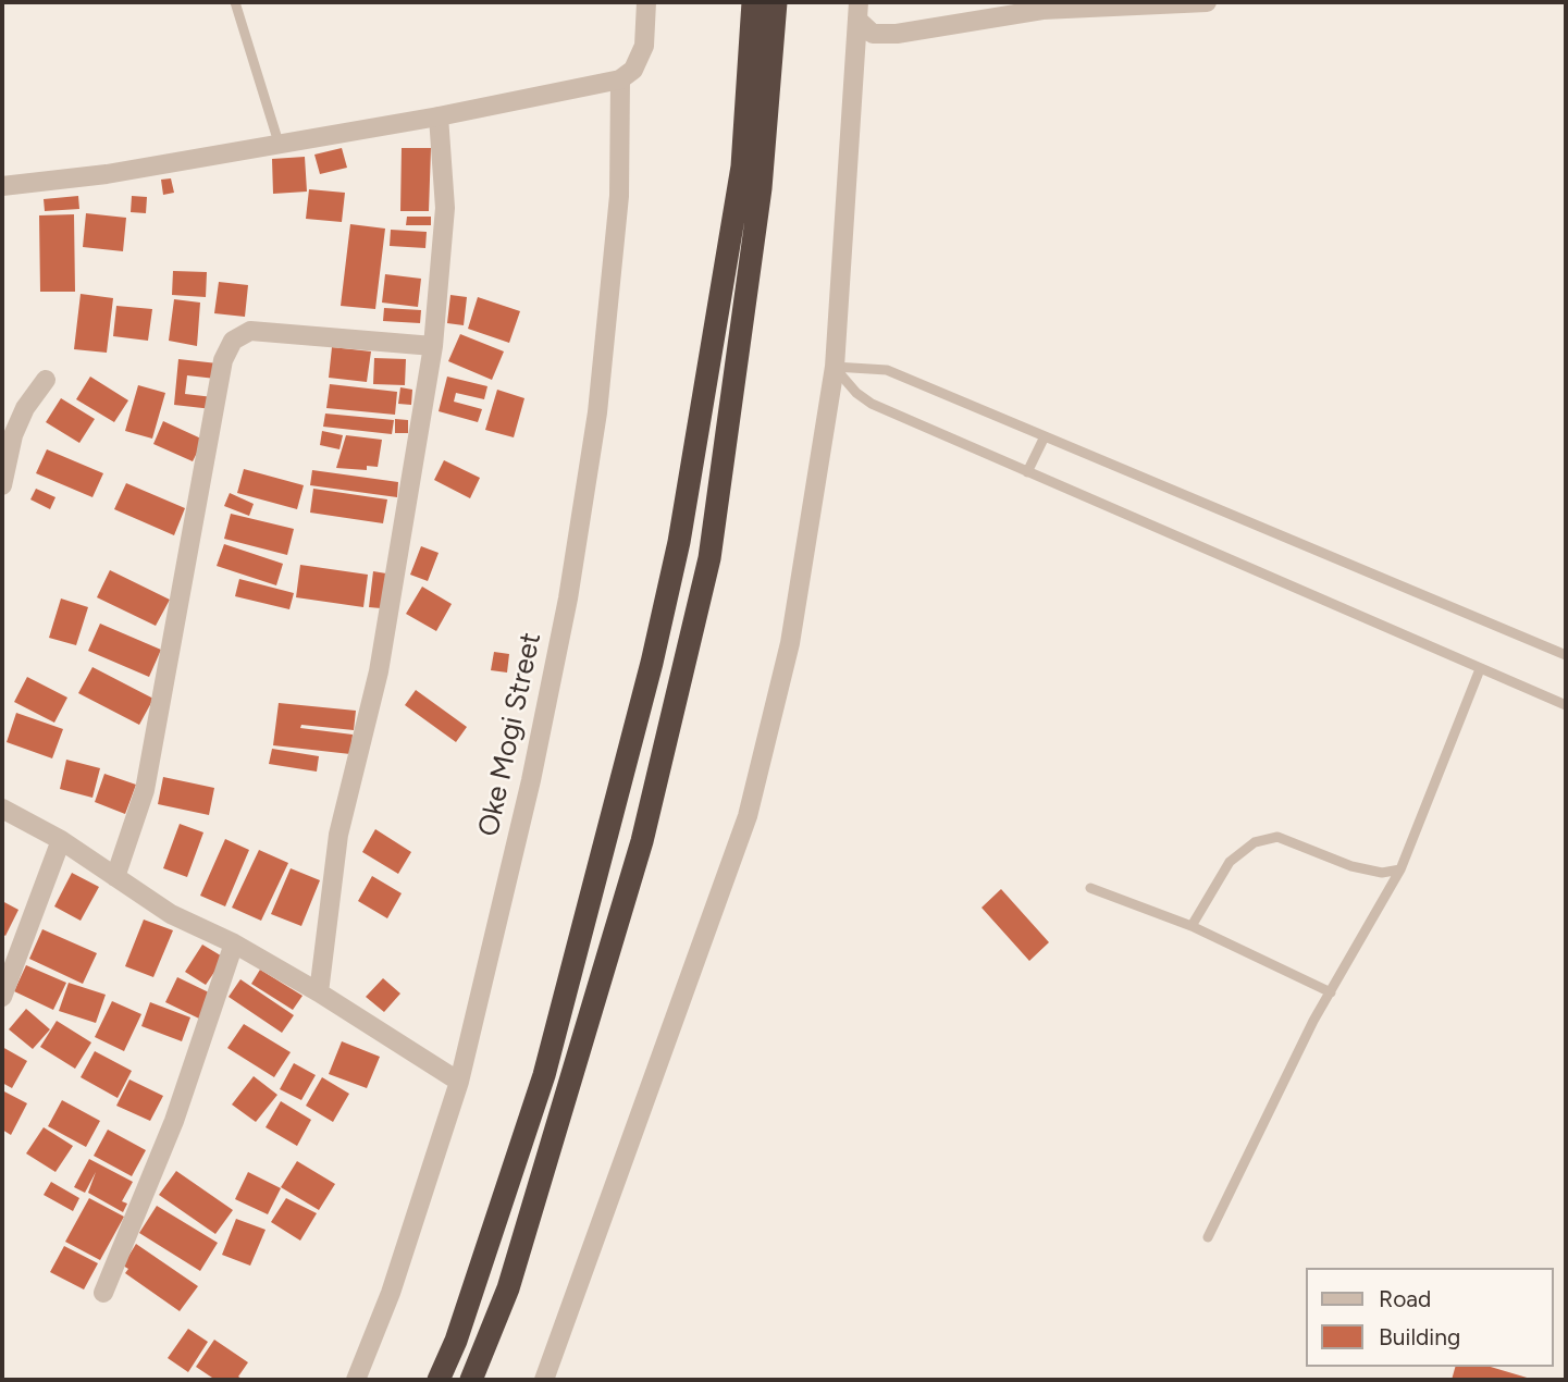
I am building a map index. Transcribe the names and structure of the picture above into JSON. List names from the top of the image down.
{
  "streets": {
    "street": ["Oke Mogi Street"]
  },
  "legend": ["Road", "Building"]
}
